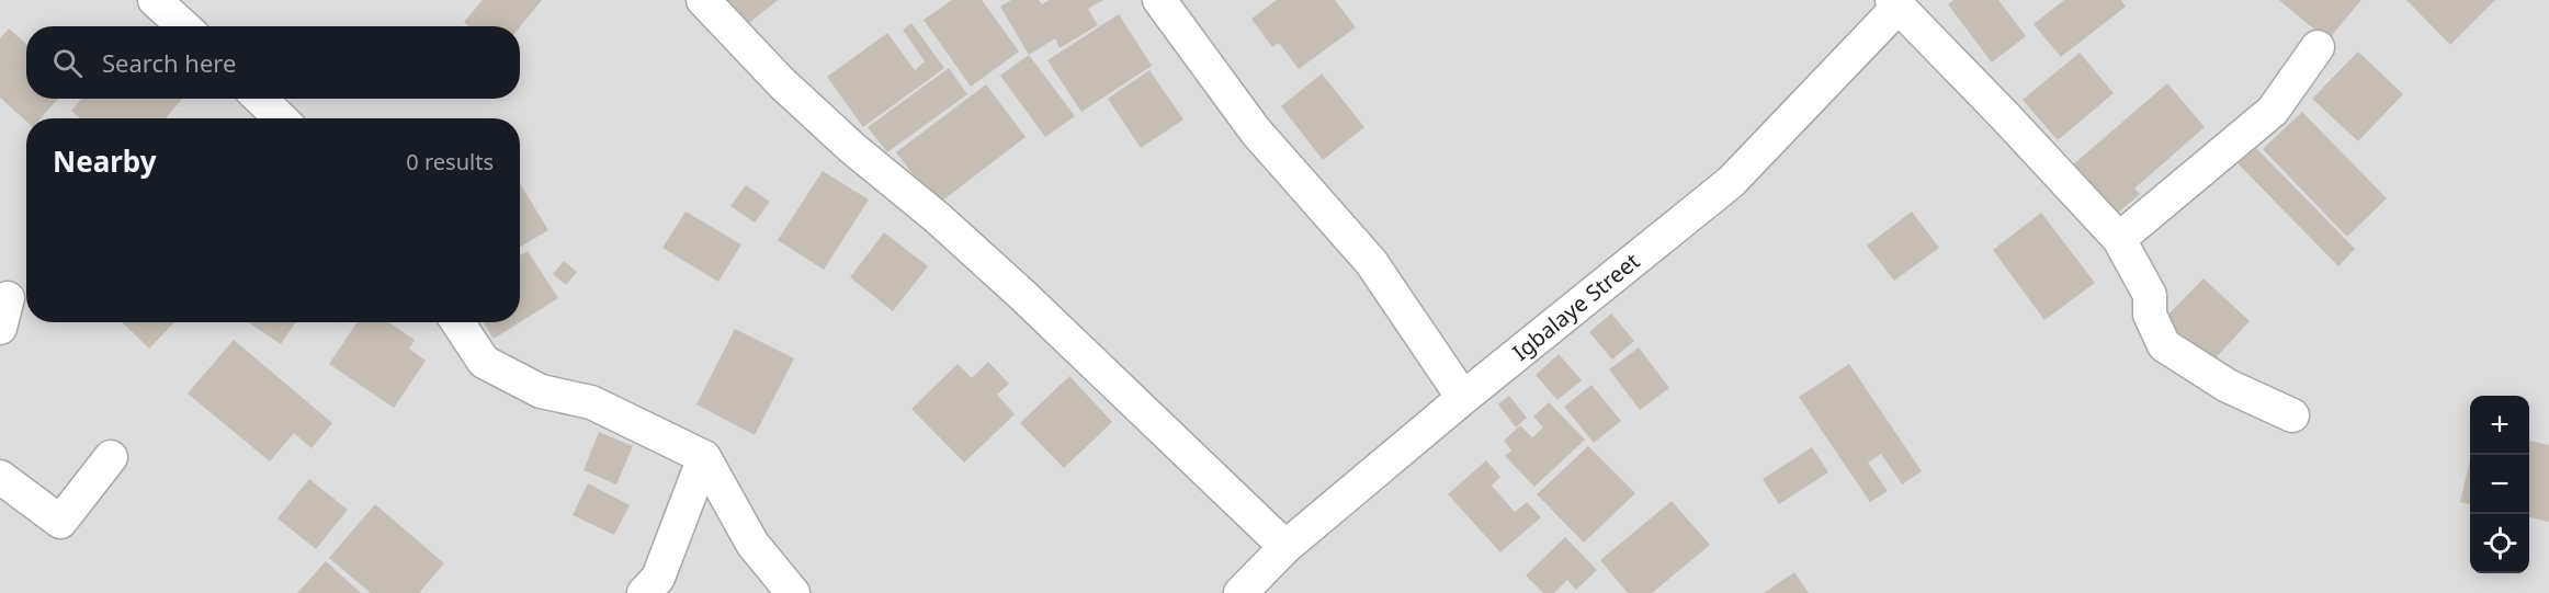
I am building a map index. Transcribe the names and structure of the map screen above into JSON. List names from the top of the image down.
{
  "streets": {
    "street": ["Igbalaye Street"]
  },
  "page": {
    "search": "Search here",
    "heading": ["Nearby", "0 results"],
    "map_buttons": ["+", "−"]
  }
}
